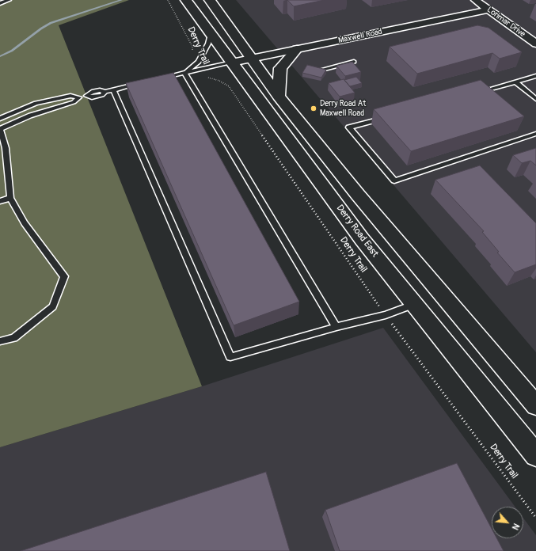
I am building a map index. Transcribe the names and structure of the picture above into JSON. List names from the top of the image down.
{
  "streets": {
    "main road": ["Derry Road East"],
    "street": ["Lorimar Drive", "Maxwell Road"],
    "path": ["Derry Trail"]
  },
  "crossings": [
    ["Lorimar Drive", "Maxwell Road"],
    ["Maxwell Road", "Derry Road East"]
  ],
  "places": ["Derry Road At Maxwell Road"],
  "north": "bottom right"
}
